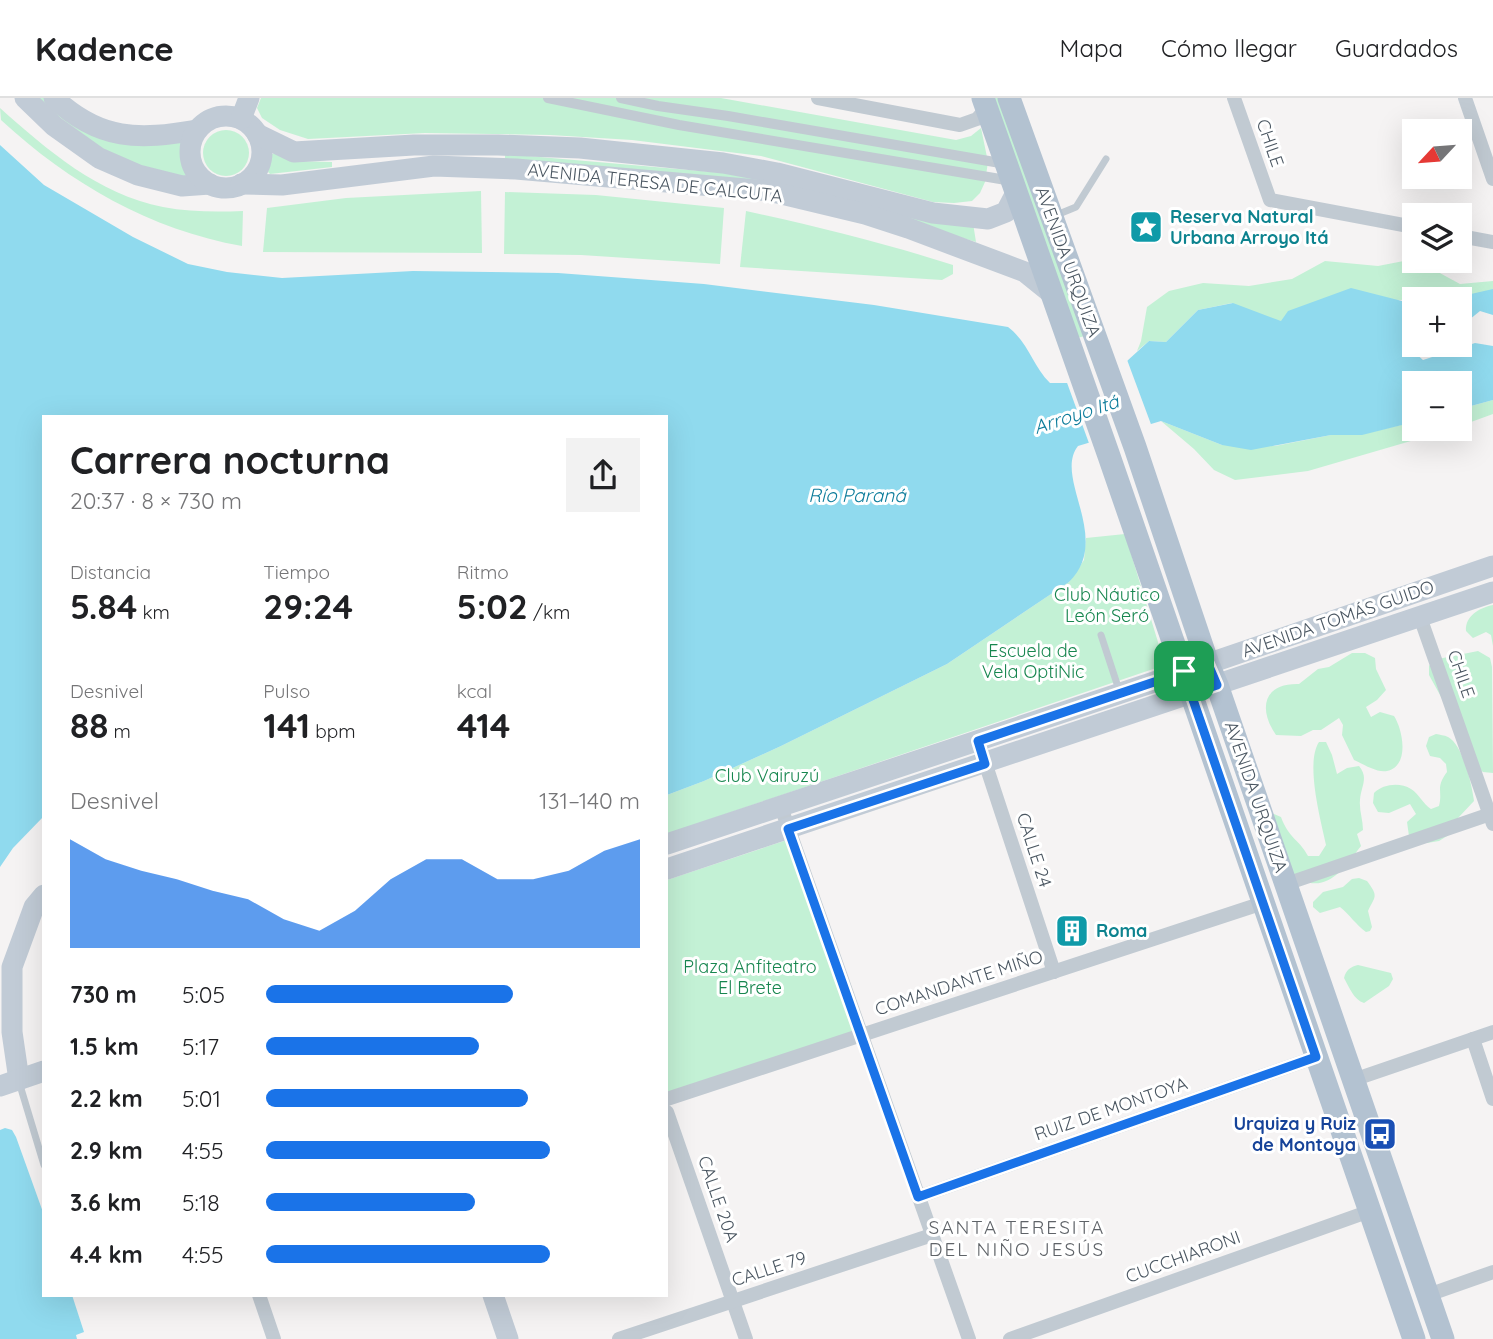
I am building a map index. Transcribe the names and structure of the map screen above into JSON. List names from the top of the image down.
{
  "streets": {
    "main road": ["AVENIDA TERESA DE CALCUTA", "AVENIDA URQUIZA", "AVENIDA TOMÁS GUIDO"],
    "street": [
      "CHILE",
      "CALLE 24",
      "COMANDANTE MIÑO",
      "RUIZ DE MONTOYA",
      "CALLE 20A",
      "CUCCHIARONI",
      "CALLE 79"
    ]
  },
  "crossings": [
    ["CHILE", "AVENIDA TOMÁS GUIDO"],
    ["AVENIDA TERESA DE CALCUTA", "AVENIDA URQUIZA"],
    ["AVENIDA URQUIZA", "AVENIDA TOMÁS GUIDO"],
    ["AVENIDA URQUIZA", "COMANDANTE MIÑO"],
    ["AVENIDA URQUIZA", "RUIZ DE MONTOYA"],
    ["AVENIDA URQUIZA", "CUCCHIARONI"],
    ["AVENIDA TOMÁS GUIDO", "CALLE 24"],
    ["CALLE 24", "COMANDANTE MIÑO"],
    ["CALLE 20A", "CALLE 79"]
  ],
  "districts": ["SANTA TERESITA DEL NIÑO JESÚS"],
  "water": ["Arroyo Itá", "Río Paraná"],
  "parks": [
    "Club Náutico León Seró",
    "Escuela de Vela OptiNic",
    "Club Vairuzú",
    "Plaza Anfiteatro El Brete"
  ],
  "places": {
    "place": ["Reserva Natural Urbana Arroyo Itá"],
    "building": ["Roma"],
    "bus stop": ["Urquiza y Ruiz de Montoya"]
  },
  "north": "bottom left",
  "page": {
    "header": "Kadence",
    "nav": ["Mapa", "Cómo llegar", "Guardados"],
    "map_buttons": ["+", "−"],
    "heading": ["Carrera nocturna", "20:37 · 8 × 730 m"],
    "stats": [
      ["Distancia", "5.84 km"],
      ["Tiempo", "29:24"],
      ["Ritmo", "5:02 /km"],
      ["Desnivel", "88 m"],
      ["Pulso", "141 bpm"],
      ["kcal", "414"]
    ],
    "chart": ["Desnivel", "131–140 m"],
    "list": [
      {
        "name": "730 m",
        "note": "5:05"
      },
      {
        "name": "1.5 km",
        "note": "5:17"
      },
      {
        "name": "2.2 km",
        "note": "5:01"
      },
      {
        "name": "2.9 km",
        "note": "4:55"
      },
      {
        "name": "3.6 km",
        "note": "5:18"
      },
      {
        "name": "4.4 km",
        "note": "4:55"
      }
    ]
  }
}
